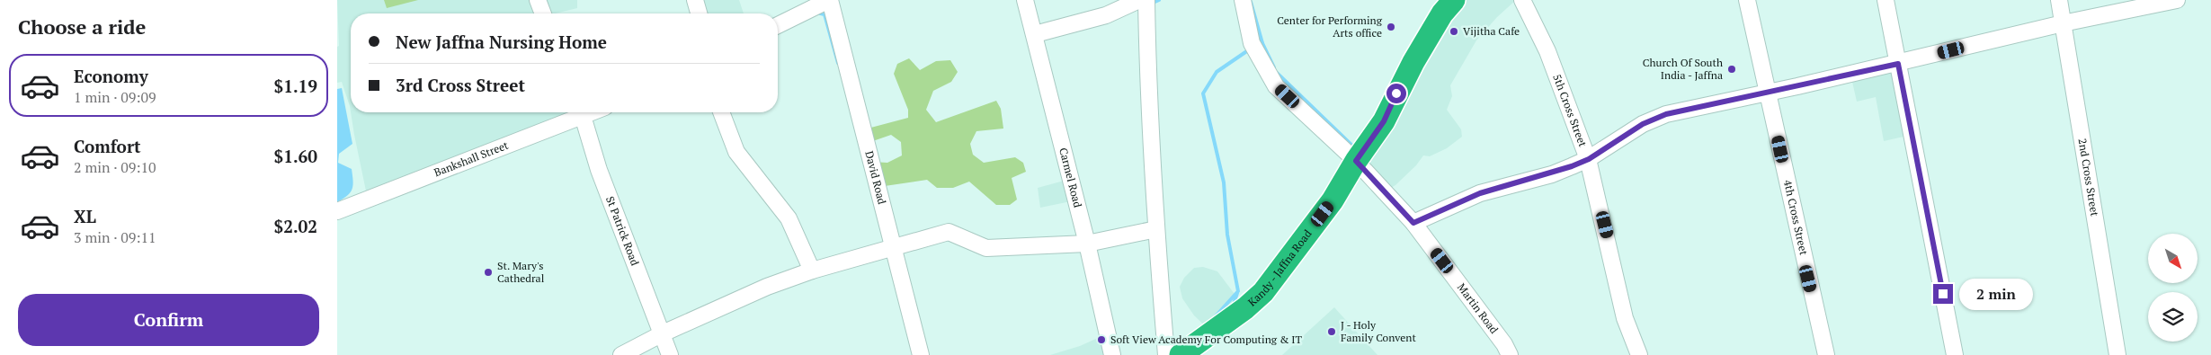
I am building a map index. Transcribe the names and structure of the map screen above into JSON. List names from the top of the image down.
{
  "streets": {
    "highway": ["Kandy - Jaffna Road"],
    "street": [
      "5th Cross Street",
      "Bankshall Street",
      "David Road",
      "Carmel Road",
      "2nd Cross Street",
      "4th Cross Street",
      "St Patrick Road",
      "Martin Road"
    ]
  },
  "crossings": [
    ["Kandy - Jaffna Road", "Martin Road"]
  ],
  "places": [
    "Center for Performing Arts office",
    "Vijitha Cafe",
    "Church Of South India - Jaffna",
    "St. Mary's Cathedral",
    "J - Holy Family Convent",
    "Soft View Academy For Computing & IT"
  ],
  "north": "bottom right",
  "page": {
    "heading": "Choose a ride",
    "banner": ["New Jaffna Nursing Home", "3rd Cross Street"],
    "list": [
      {
        "name": "Economy",
        "note": "1 min · 09:09",
        "value": "$1.19"
      },
      {
        "name": "Comfort",
        "note": "2 min · 09:10",
        "value": "$1.60"
      },
      {
        "name": "XL",
        "note": "3 min · 09:11",
        "value": "$2.02"
      }
    ],
    "bubble": "2 min",
    "buttons": "Confirm"
  }
}
